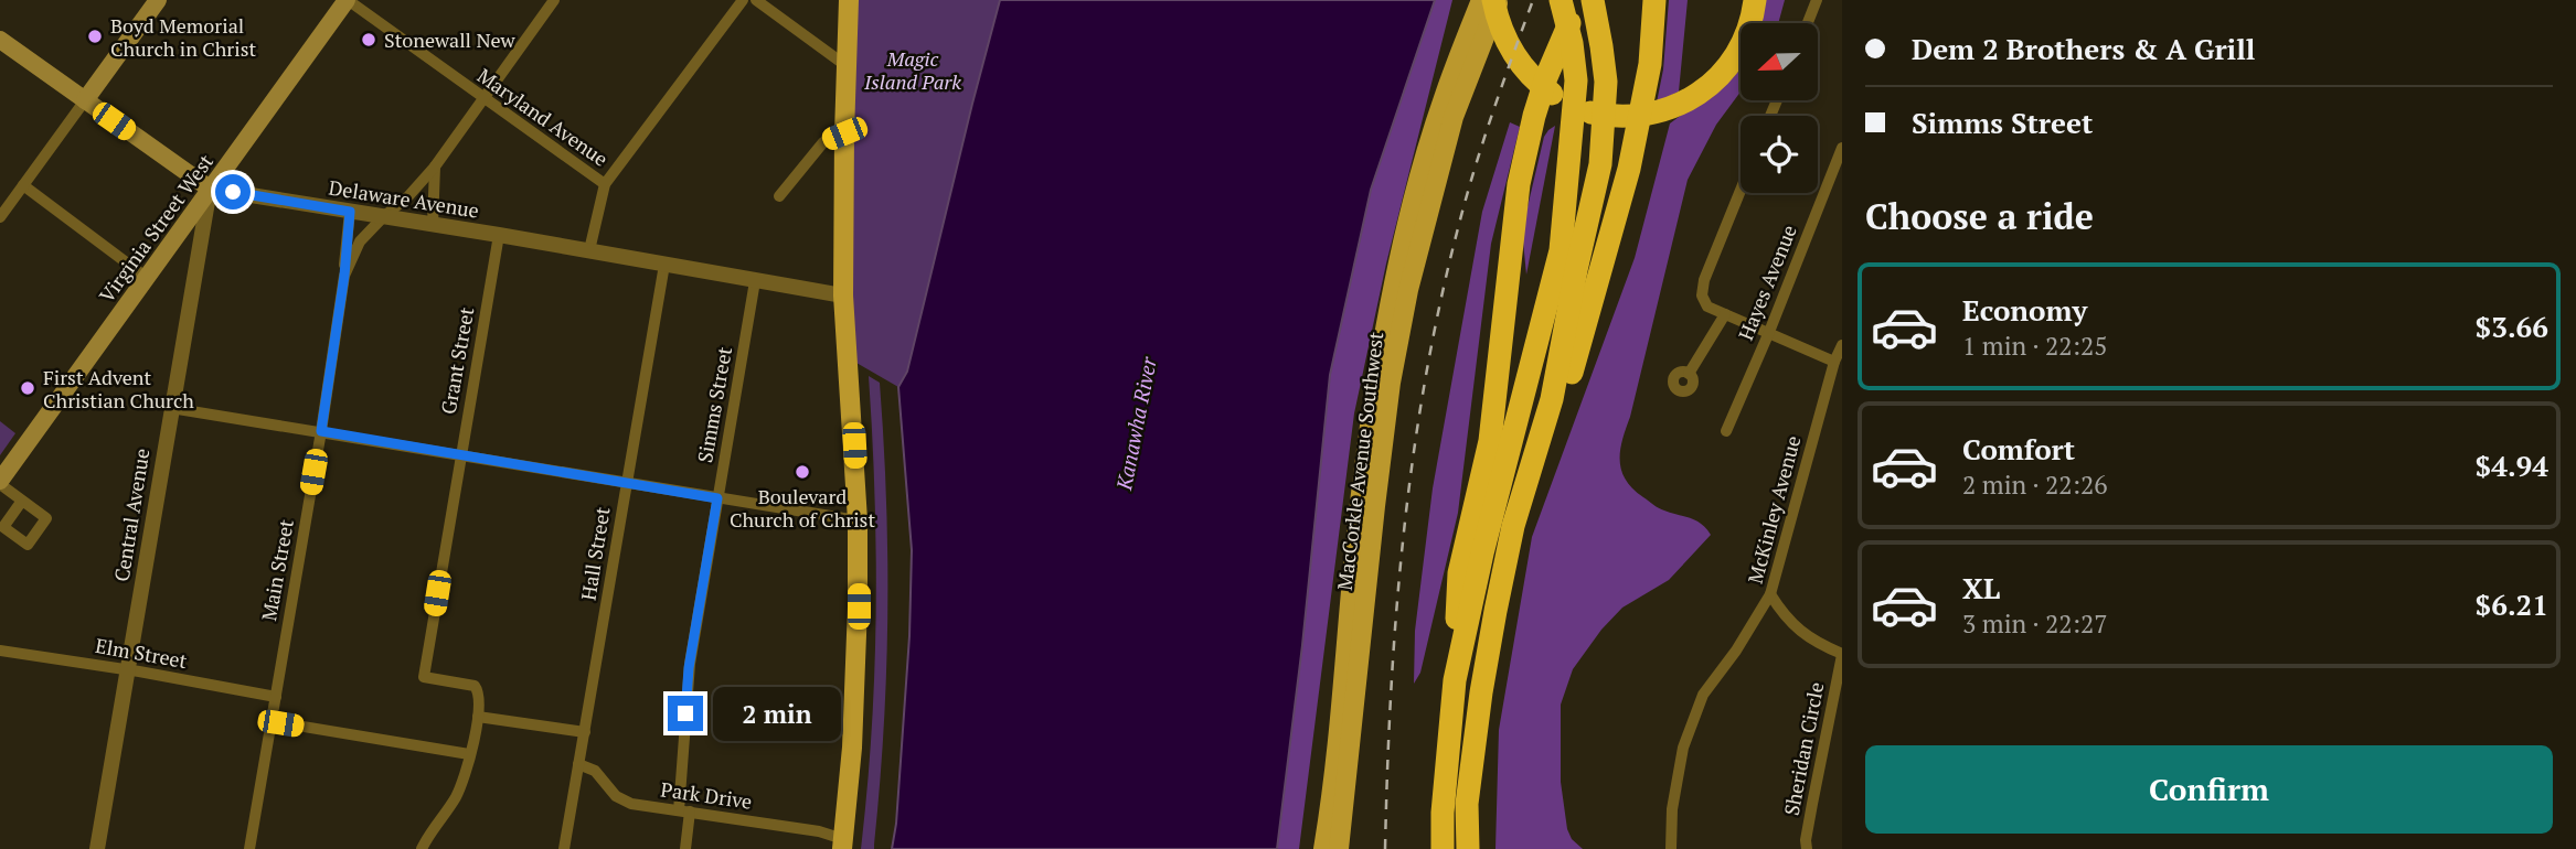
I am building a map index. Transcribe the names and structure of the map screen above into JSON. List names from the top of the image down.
{
  "streets": {
    "main road": ["Delaware Avenue", "Virginia Street West", "MacCorkle Avenue Southwest"],
    "street": [
      "Maryland Avenue",
      "Hayes Avenue",
      "Grant Street",
      "Simms Street",
      "McKinley Avenue",
      "Central Avenue",
      "Hall Street",
      "Main Street",
      "Elm Street",
      "Sheridan Circle",
      "Park Drive"
    ]
  },
  "crossings": [
    ["Maryland Avenue", "Virginia Street West"],
    ["Maryland Avenue", "Main Street"],
    ["Delaware Avenue", "Virginia Street West"],
    ["Delaware Avenue", "Grant Street"],
    ["Delaware Avenue", "Simms Street"],
    ["Delaware Avenue", "Central Avenue"],
    ["Delaware Avenue", "Hall Street"],
    ["Delaware Avenue", "Main Street"],
    ["Virginia Street West", "Central Avenue"],
    ["Simms Street", "Park Drive"],
    ["Central Avenue", "Elm Street"],
    ["Hall Street", "Park Drive"],
    ["Main Street", "Elm Street"]
  ],
  "water": ["Kanawha River"],
  "parks": ["Magic Island Park"],
  "places": [
    "Boyd Memorial Church in Christ",
    "Stonewall New",
    "First Advent Christian Church",
    "Boulevard Church of Christ"
  ],
  "north": "left",
  "page": {
    "banner": ["Dem 2 Brothers & A Grill", "Simms Street"],
    "heading": "Choose a ride",
    "list": [
      {
        "name": "Economy",
        "note": "1 min · 22:25",
        "value": "$3.66"
      },
      {
        "name": "Comfort",
        "note": "2 min · 22:26",
        "value": "$4.94"
      },
      {
        "name": "XL",
        "note": "3 min · 22:27",
        "value": "$6.21"
      }
    ],
    "bubble": "2 min",
    "buttons": "Confirm"
  }
}
